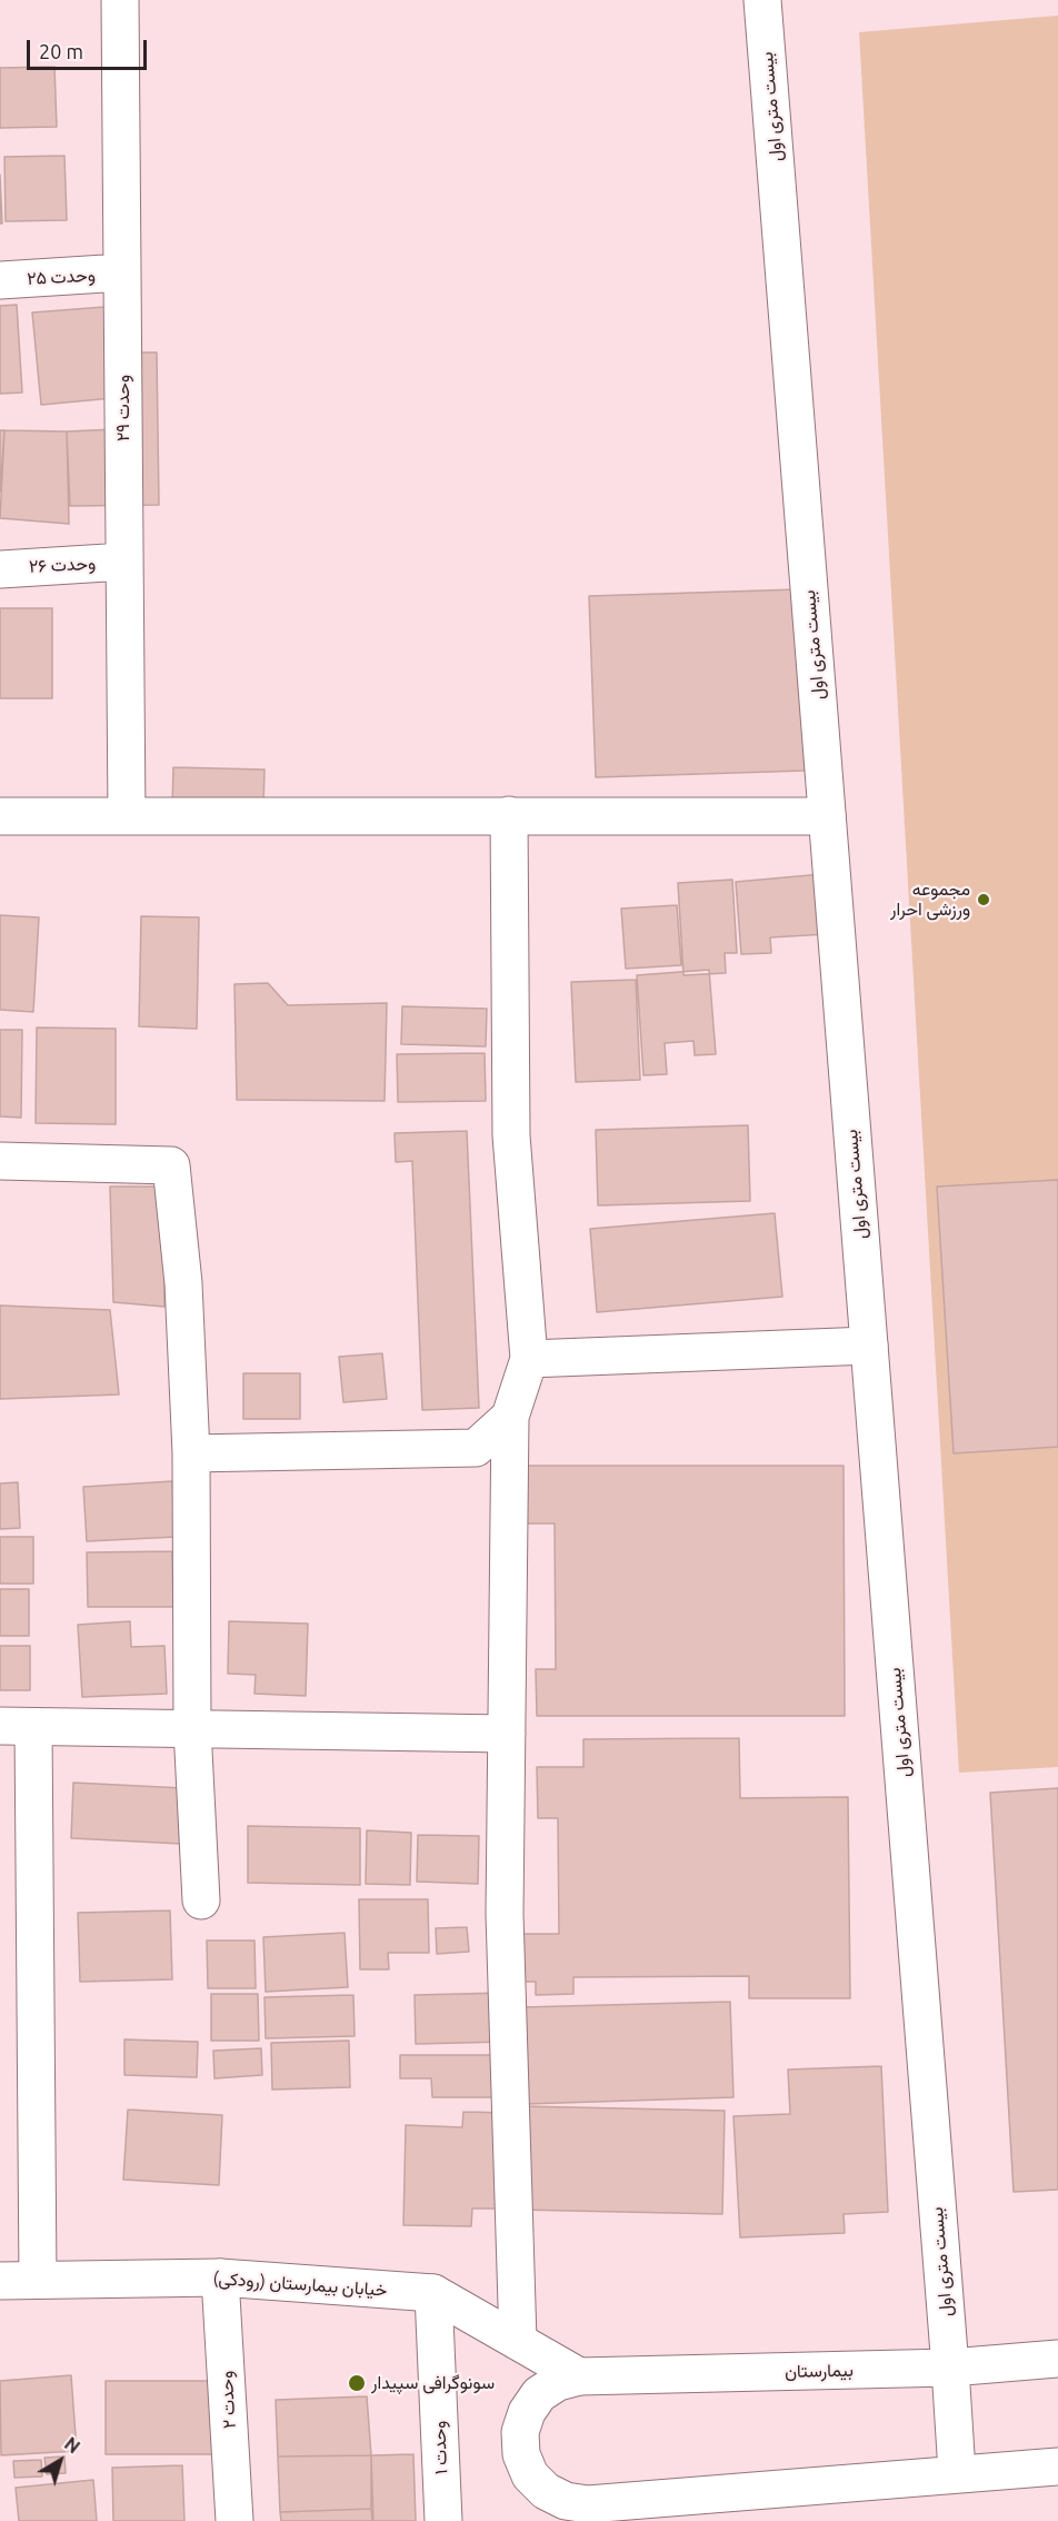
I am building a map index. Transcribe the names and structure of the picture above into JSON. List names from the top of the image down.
{
  "streets": {
    "street": [
      "بیست متری اول",
      "وحدت ۲۵",
      "وحدت ۲۹",
      "وحدت ۲۶",
      "خیابان بیمارستان (رودکی)",
      "بیمارستان",
      "وحدت ۲",
      "وحدت ۱"
    ]
  },
  "crossings": [
    ["بیست متری اول", "بیمارستان"],
    ["وحدت ۲۵", "وحدت ۲۹"],
    ["وحدت ۲۹", "وحدت ۲۶"],
    ["خیابان بیمارستان (رودکی)", "بیمارستان"],
    ["خیابان بیمارستان (رودکی)", "وحدت ۲"],
    ["خیابان بیمارستان (رودکی)", "وحدت ۱"]
  ],
  "places": ["مجموعه ورزشی احرار", "سونوگرافی سپیدار"],
  "scale_bar": "20 m",
  "north": "top right"
}
